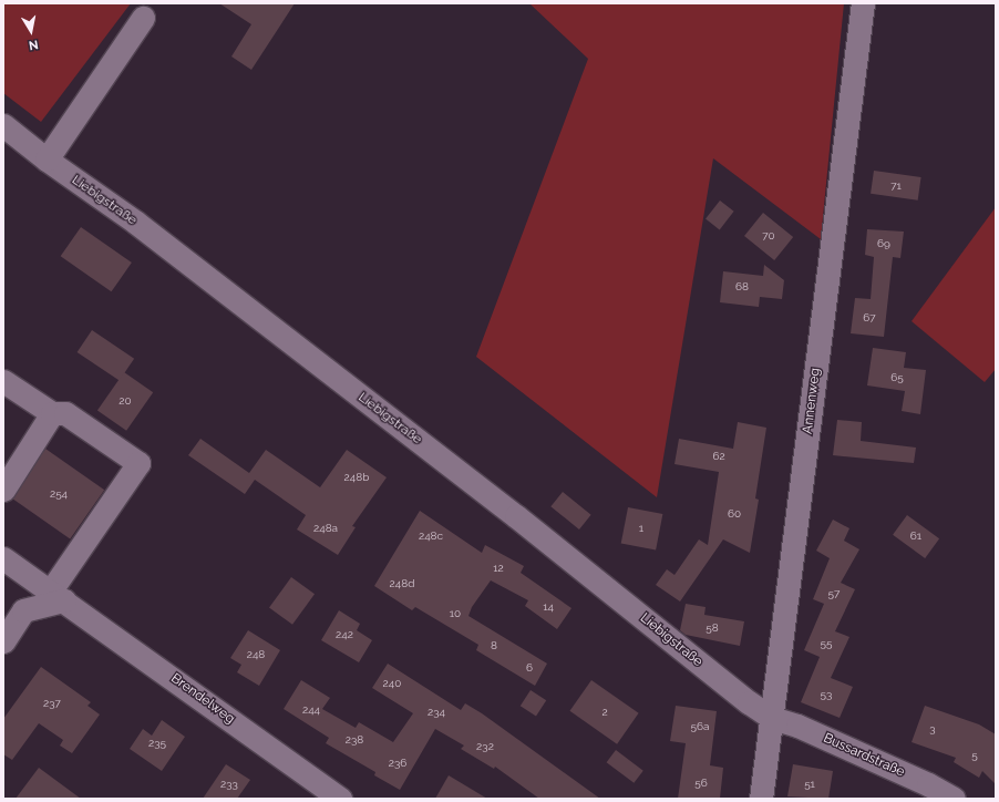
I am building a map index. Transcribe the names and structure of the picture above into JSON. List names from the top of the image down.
{
  "streets": {
    "street": [
      "Liebigstraße",
      "Annenweg",
      "Brendelweg",
      "Bussardstraße"
    ]
  },
  "crossings": [
    ["Liebigstraße", "Annenweg"],
    ["Liebigstraße", "Bussardstraße"],
    ["Annenweg", "Bussardstraße"]
  ],
  "house_numbers": [
    "71",
    "70",
    "69",
    "68",
    "67",
    "65",
    "20",
    "62",
    "248b",
    "254",
    "60",
    "248a",
    "1",
    "248c",
    "61",
    "12",
    "248d",
    "57",
    "14",
    "10",
    "58",
    "242",
    "55",
    "8",
    "248",
    "6",
    "240",
    "53",
    "237",
    "244",
    "234",
    "2",
    "56a",
    "3",
    "238",
    "235",
    "232",
    "5",
    "236",
    "56",
    "233",
    "51"
  ],
  "north": "bottom"
}
